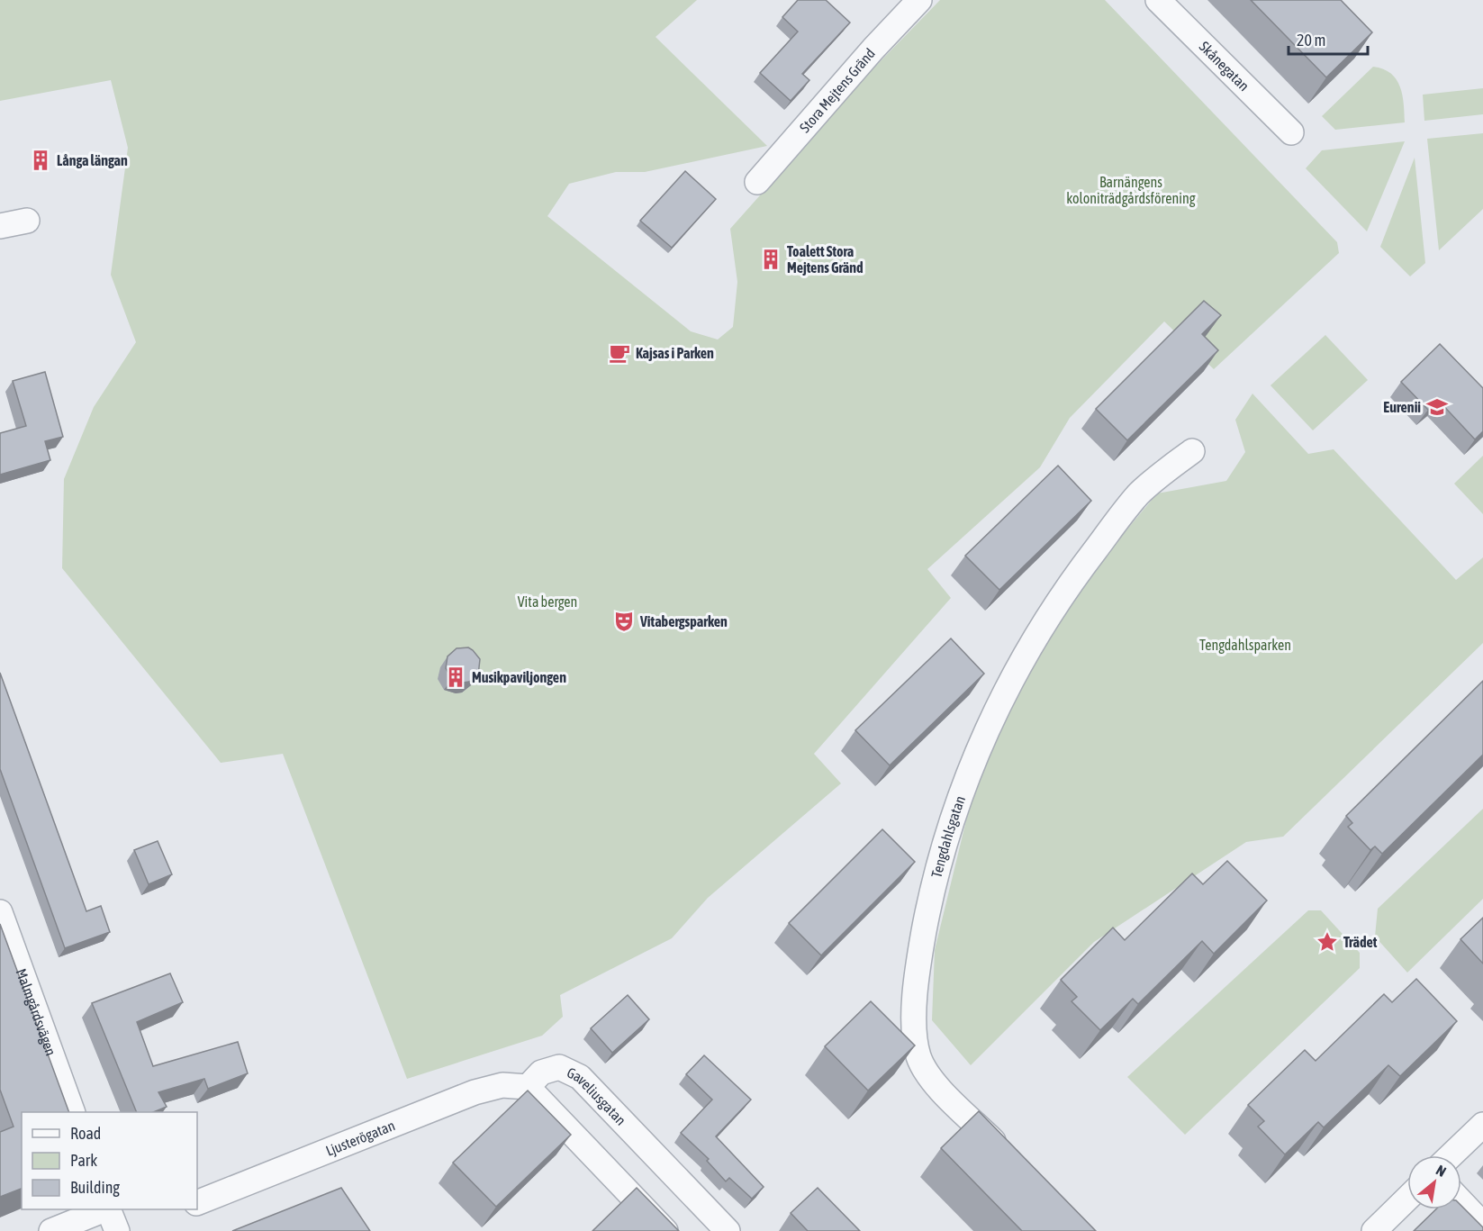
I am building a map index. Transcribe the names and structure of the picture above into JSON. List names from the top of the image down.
{
  "streets": {
    "street": [
      "Skånegatan",
      "Stora Mejtens Gränd",
      "Tengdahlsgatan",
      "Malmgårdsvägen",
      "Gaveliusgatan",
      "Ljusterögatan"
    ]
  },
  "crossings": [
    ["Gaveliusgatan", "Ljusterögatan"]
  ],
  "parks": ["Barnängens koloniträdgårdsförening", "Vita bergen", "Tengdahlsparken"],
  "places": {
    "building": ["Långa längan", "Toalett Stora Mejtens Gränd", "Musikpaviljongen"],
    "cafe": ["Kajsas i Parken"],
    "school or university": ["Eurenii"],
    "theatre": ["Vitabergsparken"],
    "place": ["Trädet"]
  },
  "legend": ["Road", "Park", "Building"],
  "scale_bar": "20 m",
  "north": "top right"
}
